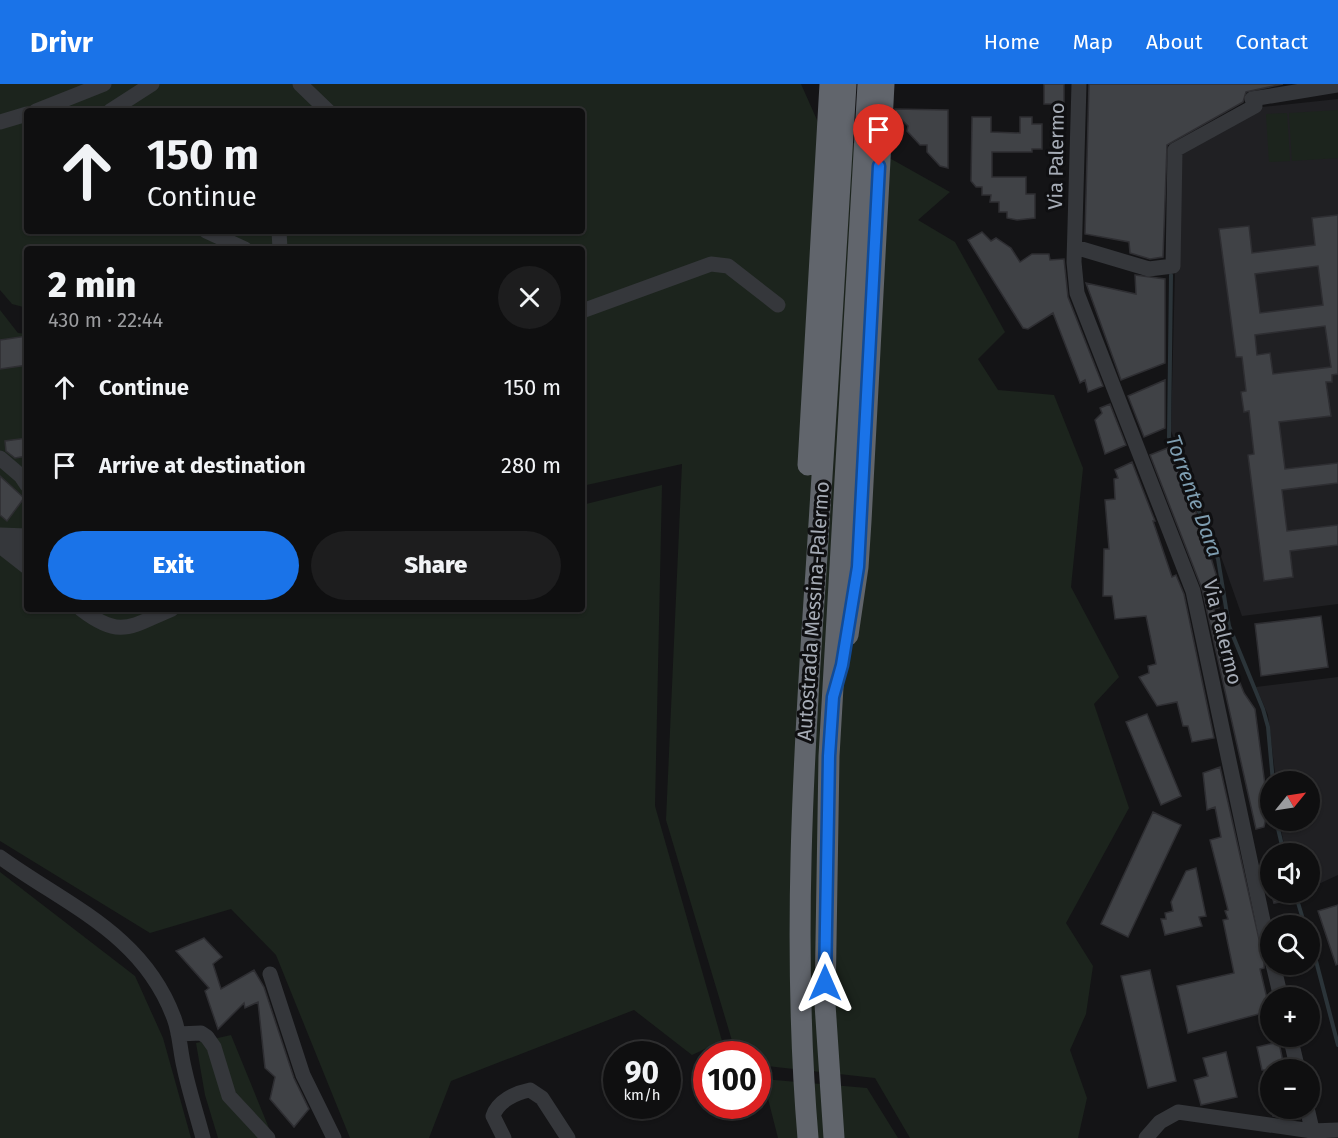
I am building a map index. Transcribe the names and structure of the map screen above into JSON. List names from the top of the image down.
{
  "streets": {
    "highway": ["Autostrada Messina-Palermo"],
    "street": ["Via Palermo"]
  },
  "water": ["Torrente Dara"],
  "north": "top right",
  "page": {
    "header": "Drivr",
    "nav": [
      "Home",
      "Map",
      "About",
      "Contact"
    ],
    "turn": ["150 m", "Continue"],
    "heading": ["2 min", "430 m · 22:44"],
    "list": [
      {
        "name": "Continue",
        "value": "150 m"
      },
      {
        "name": "Arrive at destination",
        "value": "280 m"
      }
    ],
    "buttons": ["Exit", "Share"],
    "map_buttons": ["+", "−"],
    "speed": "90 km/h",
    "limit": "100"
  }
}
